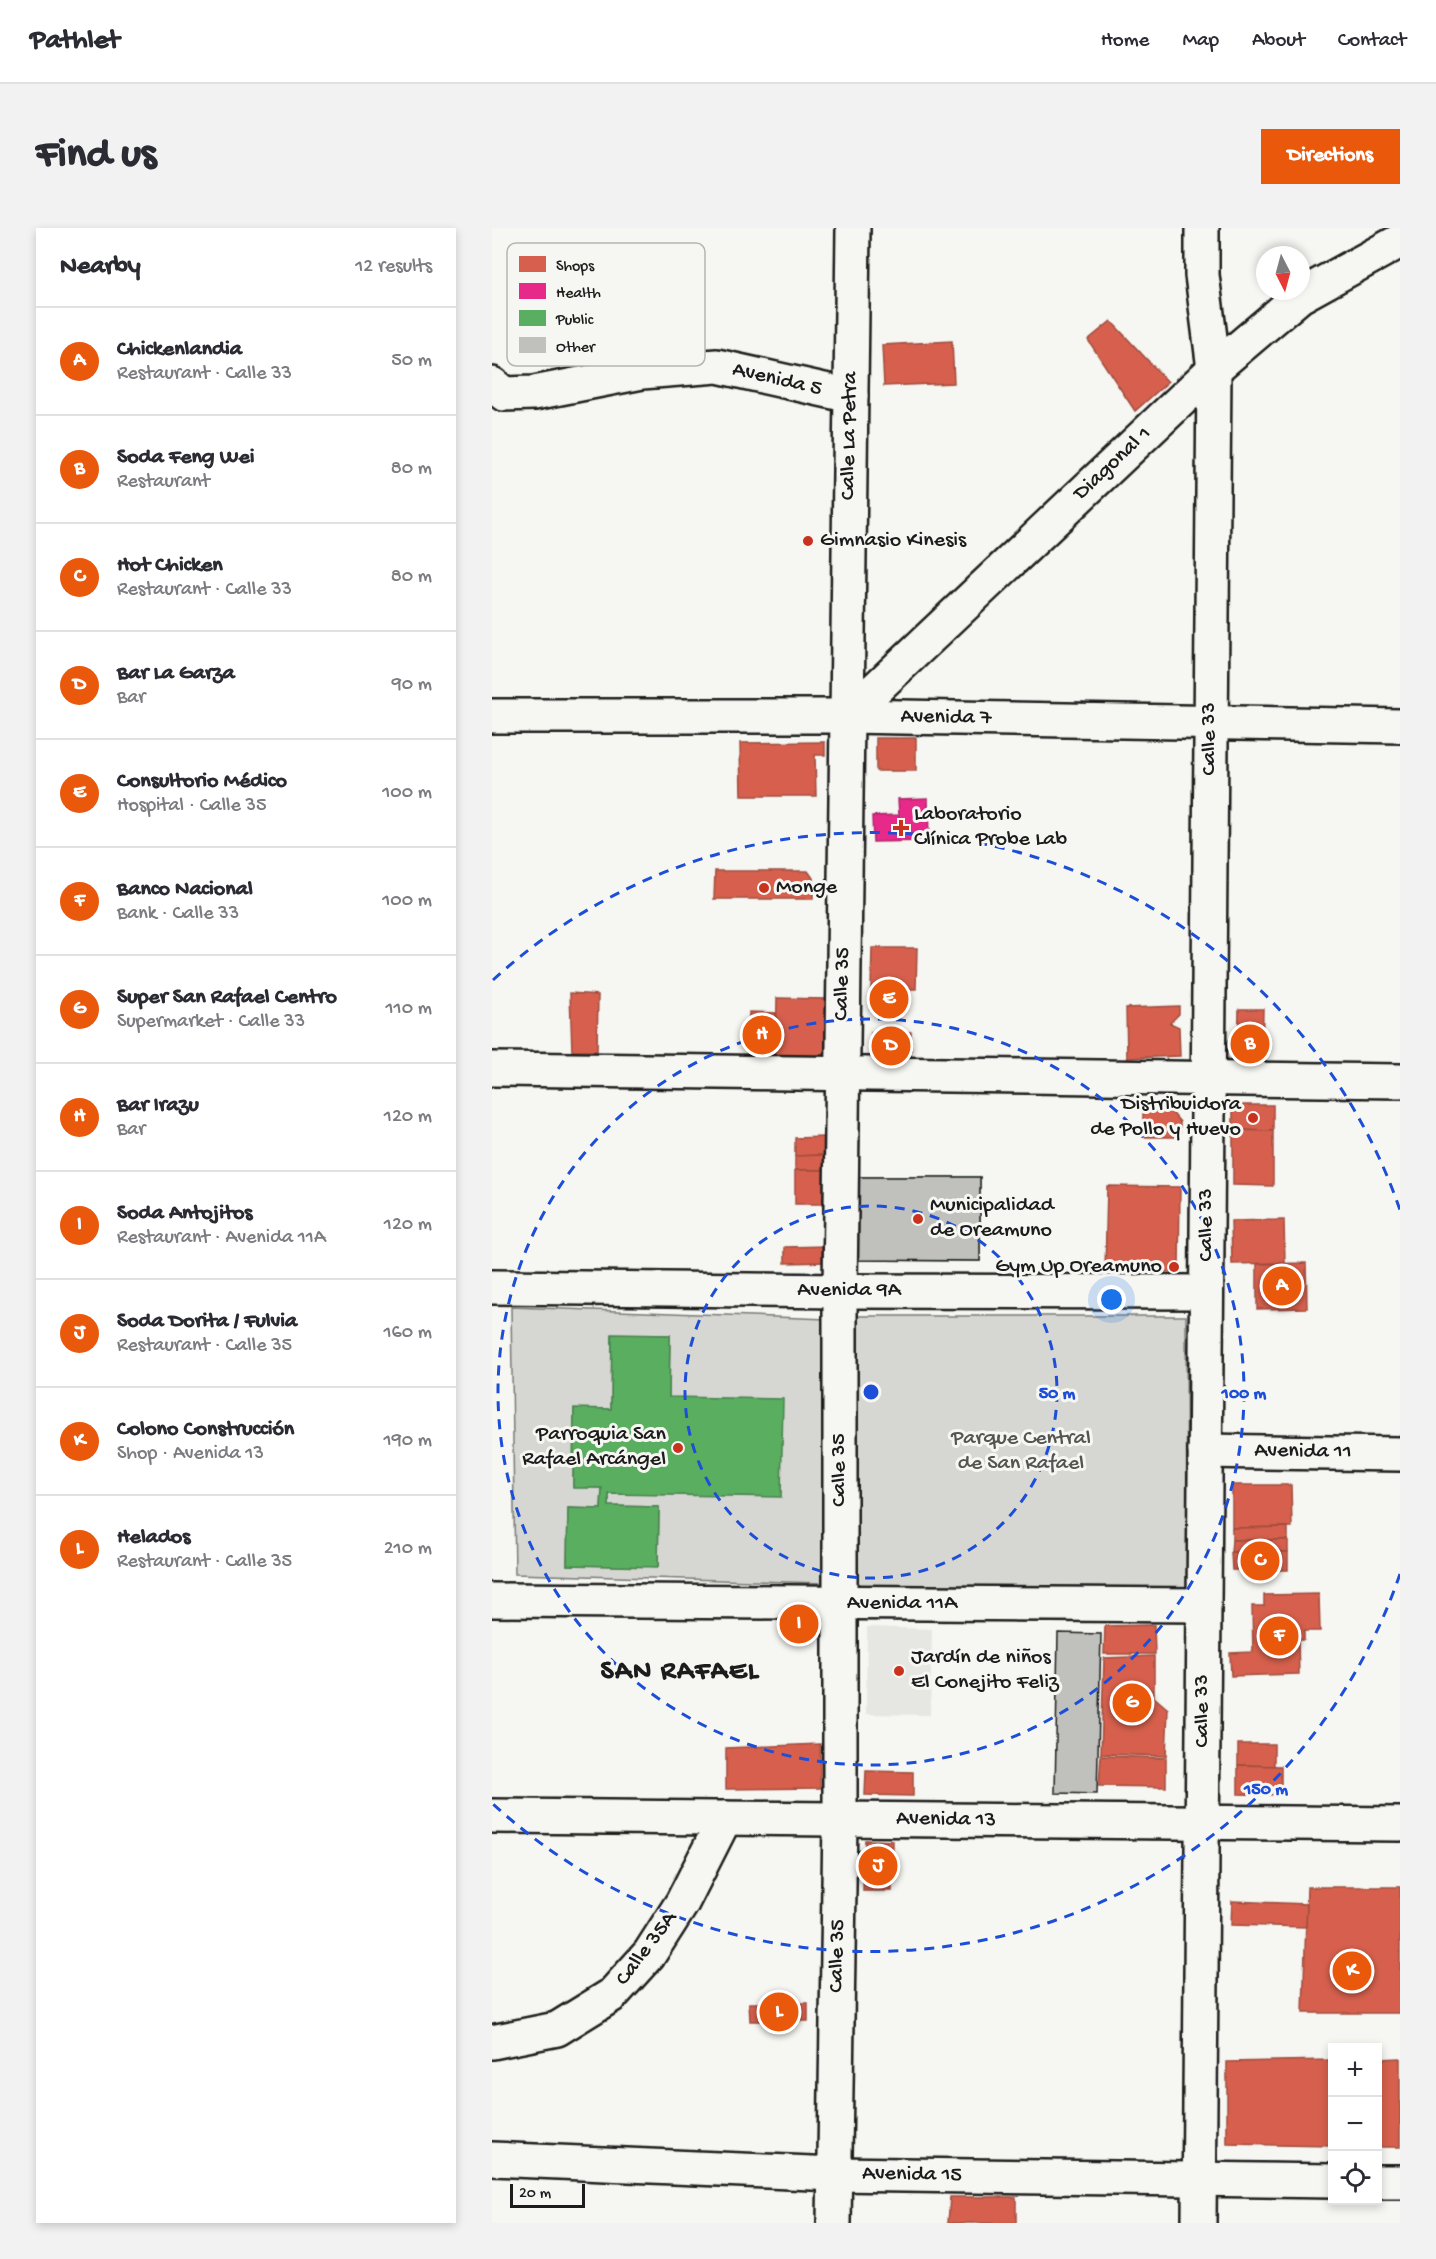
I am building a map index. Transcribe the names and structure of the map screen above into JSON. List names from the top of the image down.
{
  "streets": {
    "street": [
      "Avenida 5",
      "Calle La Petra",
      "Diagonal 1",
      "Avenida 7",
      "Calle 33",
      "Calle 35",
      "Avenida 9A",
      "Avenida 11",
      "Avenida 11A",
      "Avenida 13",
      "Calle 35A",
      "Avenida 15"
    ]
  },
  "crossings": [
    ["Avenida 5", "Calle La Petra"],
    ["Calle La Petra", "Diagonal 1"],
    ["Calle La Petra", "Avenida 7"],
    ["Calle La Petra", "Calle 35"],
    ["Diagonal 1", "Avenida 7"],
    ["Diagonal 1", "Calle 33"],
    ["Diagonal 1", "Calle 35"],
    ["Avenida 7", "Calle 33"],
    ["Avenida 7", "Calle 35"],
    ["Calle 33", "Avenida 9A"],
    ["Calle 33", "Avenida 11"],
    ["Calle 33", "Avenida 11A"],
    ["Calle 33", "Avenida 13"],
    ["Calle 33", "Avenida 15"],
    ["Calle 35", "Avenida 9A"],
    ["Calle 35", "Avenida 11A"],
    ["Calle 35", "Avenida 13"],
    ["Calle 35", "Avenida 15"],
    ["Avenida 13", "Calle 35A"]
  ],
  "districts": ["SAN RAFAEL"],
  "parks": ["Parque Central de San Rafael"],
  "places": {
    "other": [
      "Gimnasio Kinesis",
      "Monge",
      "Distribuidora de Pollo y Huevo",
      "Municipalidad de Oreamuno",
      "Gym Up Oreamuno",
      "Parroquia San Rafael Arcángel",
      "Jardín de niños El Conejito Feliz"
    ],
    "health": ["Laboratorio Clínica Probe Lab"]
  },
  "legend": [
    "Shops",
    "Health",
    "Public",
    "Other"
  ],
  "scale_bar": "20 m",
  "north": "bottom",
  "page": {
    "header": "Pathlet",
    "nav": [
      "Home",
      "Map",
      "About",
      "Contact"
    ],
    "buttons": "Directions",
    "title": "Find us",
    "heading": ["Nearby", "12 results"],
    "list": [
      {
        "mark": "A",
        "name": "Chickenlandia",
        "note": "Restaurant · Calle 33",
        "value": "50 m"
      },
      {
        "mark": "B",
        "name": "Soda Feng Wei",
        "note": "Restaurant",
        "value": "80 m"
      },
      {
        "mark": "C",
        "name": "Hot Chicken",
        "note": "Restaurant · Calle 33",
        "value": "80 m"
      },
      {
        "mark": "D",
        "name": "Bar La Garza",
        "note": "Bar",
        "value": "90 m"
      },
      {
        "mark": "E",
        "name": "Consultorio Médico",
        "note": "Hospital · Calle 35",
        "value": "100 m"
      },
      {
        "mark": "F",
        "name": "Banco Nacional",
        "note": "Bank · Calle 33",
        "value": "100 m"
      },
      {
        "mark": "G",
        "name": "Super San Rafael Centro",
        "note": "Supermarket · Calle 33",
        "value": "110 m"
      },
      {
        "mark": "H",
        "name": "Bar Irazu",
        "note": "Bar",
        "value": "120 m"
      },
      {
        "mark": "I",
        "name": "Soda Antojitos",
        "note": "Restaurant · Avenida 11A",
        "value": "120 m"
      },
      {
        "mark": "J",
        "name": "Soda Dorita / Fulvia",
        "note": "Restaurant · Calle 35",
        "value": "160 m"
      },
      {
        "mark": "K",
        "name": "Colono Construcción",
        "note": "Shop · Avenida 13",
        "value": "190 m"
      },
      {
        "mark": "L",
        "name": "Helados",
        "note": "Restaurant · Calle 35",
        "value": "210 m"
      }
    ],
    "pins": [
      "E",
      "H",
      "B",
      "D",
      "A",
      "C",
      "I",
      "F",
      "G",
      "J",
      "K",
      "L"
    ],
    "map_buttons": ["+", "−"],
    "scale": "20 m"
  },
  "rings": ["50 m", "100 m", "150 m"]
}
